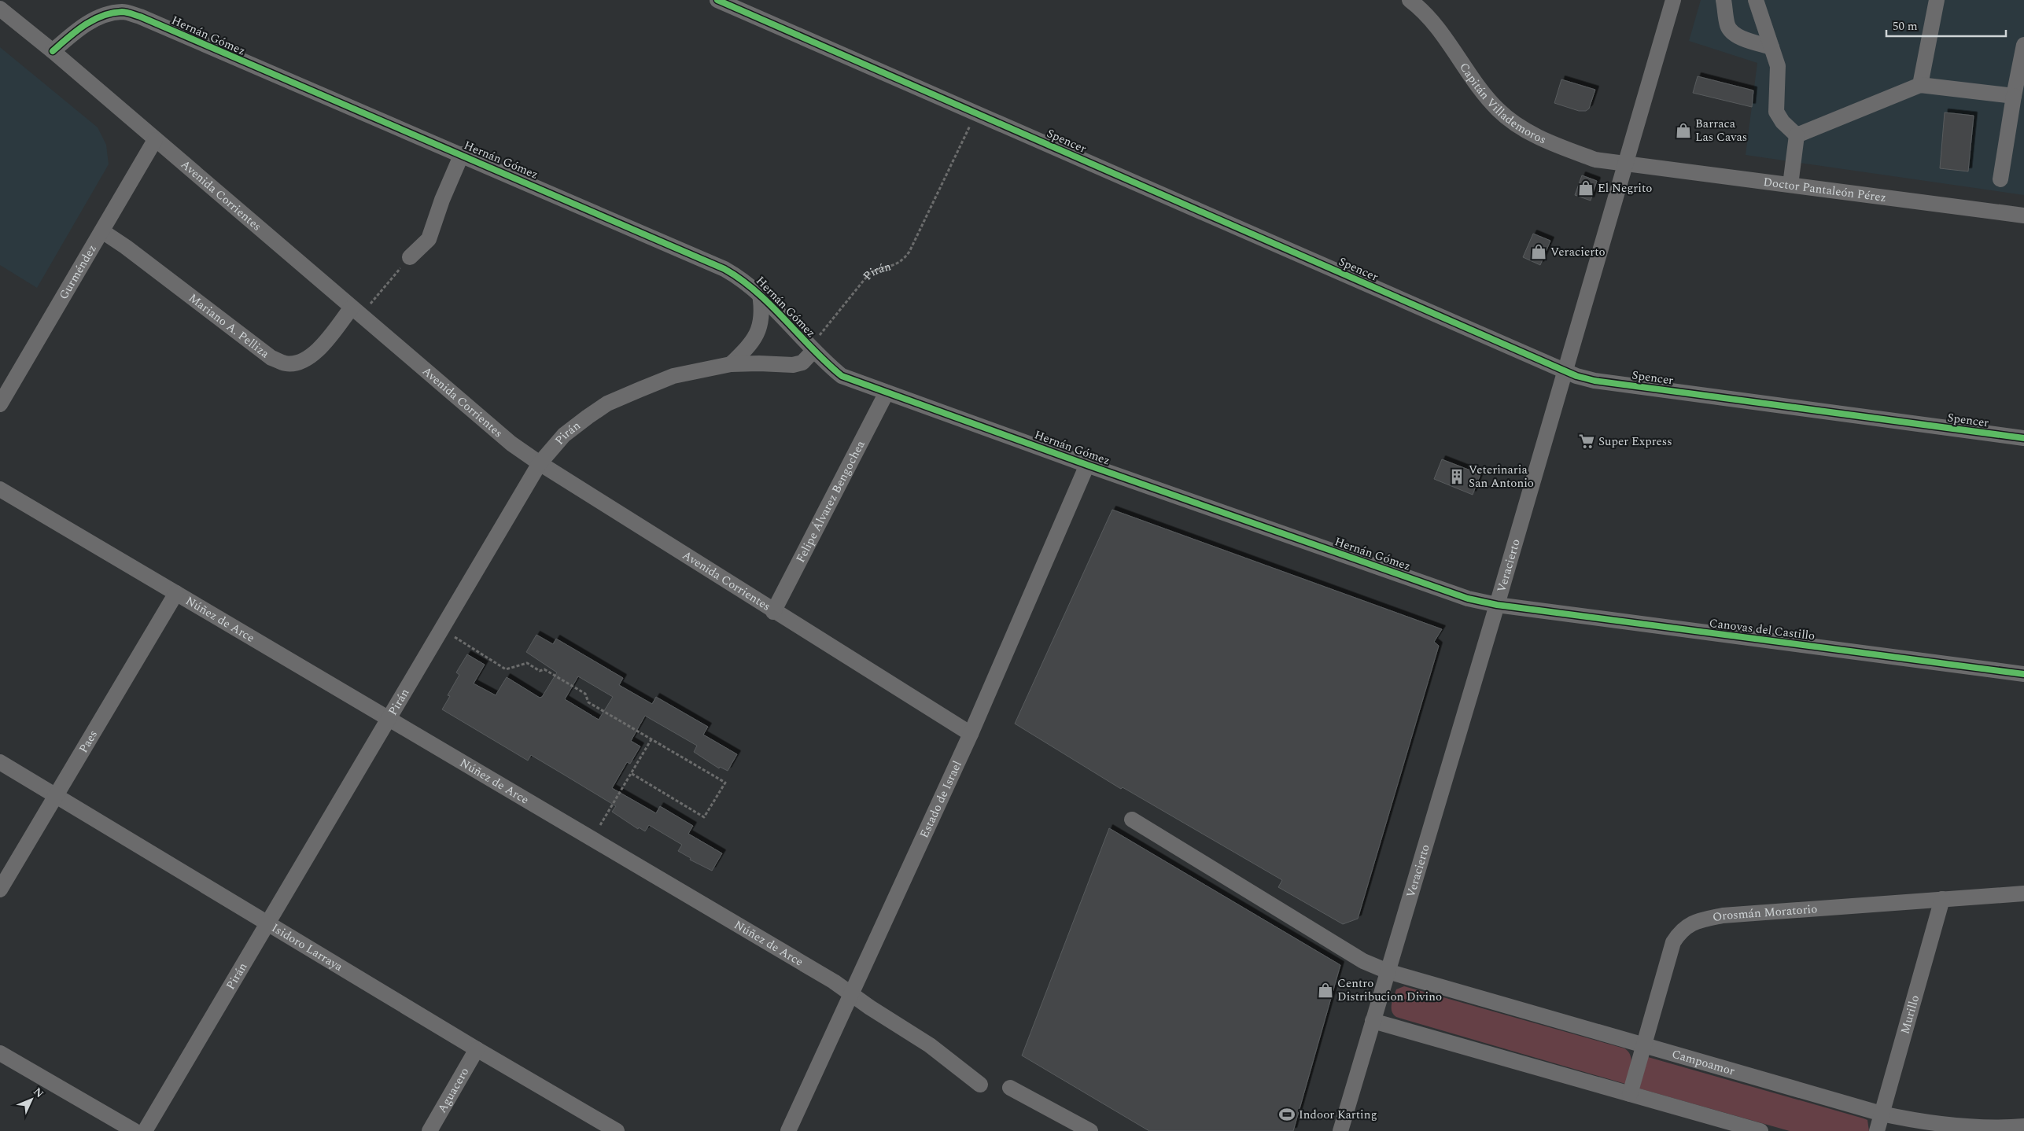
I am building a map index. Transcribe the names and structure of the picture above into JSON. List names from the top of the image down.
{
  "streets": {
    "street": [
      "Hernán Gómez",
      "Capitán Villademoros",
      "Spencer",
      "Doctor Pantaleón Pérez",
      "Avenida Corrientes",
      "Gurméndez",
      "Pirán",
      "Mariano A. Pelliza",
      "Felipe Álvarez Bengochea",
      "Veracierto",
      "Núñez de Arce",
      "Canovas del Castillo",
      "Paes",
      "Estado de Israel",
      "Orosmán Moratorio",
      "Isidoro Larraya",
      "Murillo",
      "Campoamor",
      "Aguacero"
    ]
  },
  "crossings": [
    ["Hernán Gómez", "Avenida Corrientes"],
    ["Hernán Gómez", "Pirán"],
    ["Hernán Gómez", "Felipe Álvarez Bengochea"],
    ["Hernán Gómez", "Veracierto"],
    ["Hernán Gómez", "Canovas del Castillo"],
    ["Hernán Gómez", "Estado de Israel"],
    ["Capitán Villademoros", "Doctor Pantaleón Pérez"],
    ["Capitán Villademoros", "Veracierto"],
    ["Spencer", "Pirán"],
    ["Spencer", "Veracierto"],
    ["Doctor Pantaleón Pérez", "Veracierto"],
    ["Avenida Corrientes", "Gurméndez"],
    ["Avenida Corrientes", "Pirán"],
    ["Avenida Corrientes", "Mariano A. Pelliza"],
    ["Avenida Corrientes", "Felipe Álvarez Bengochea"],
    ["Avenida Corrientes", "Estado de Israel"],
    ["Gurméndez", "Mariano A. Pelliza"],
    ["Pirán", "Núñez de Arce"],
    ["Pirán", "Isidoro Larraya"],
    ["Veracierto", "Canovas del Castillo"],
    ["Veracierto", "Campoamor"],
    ["Núñez de Arce", "Paes"],
    ["Núñez de Arce", "Estado de Israel"],
    ["Paes", "Isidoro Larraya"],
    ["Orosmán Moratorio", "Murillo"],
    ["Orosmán Moratorio", "Campoamor"],
    ["Isidoro Larraya", "Aguacero"],
    ["Murillo", "Campoamor"]
  ],
  "places": {
    "shop": [
      "Barraca Las Cavas",
      "El Negrito",
      "Veracierto",
      "Centro Distribucion Divino"
    ],
    "supermarket": ["Super Express"],
    "building": ["Veterinaria San Antonio"],
    "sports": ["Indoor Karting"]
  },
  "scale_bar": "50 m",
  "north": "top right"
}
